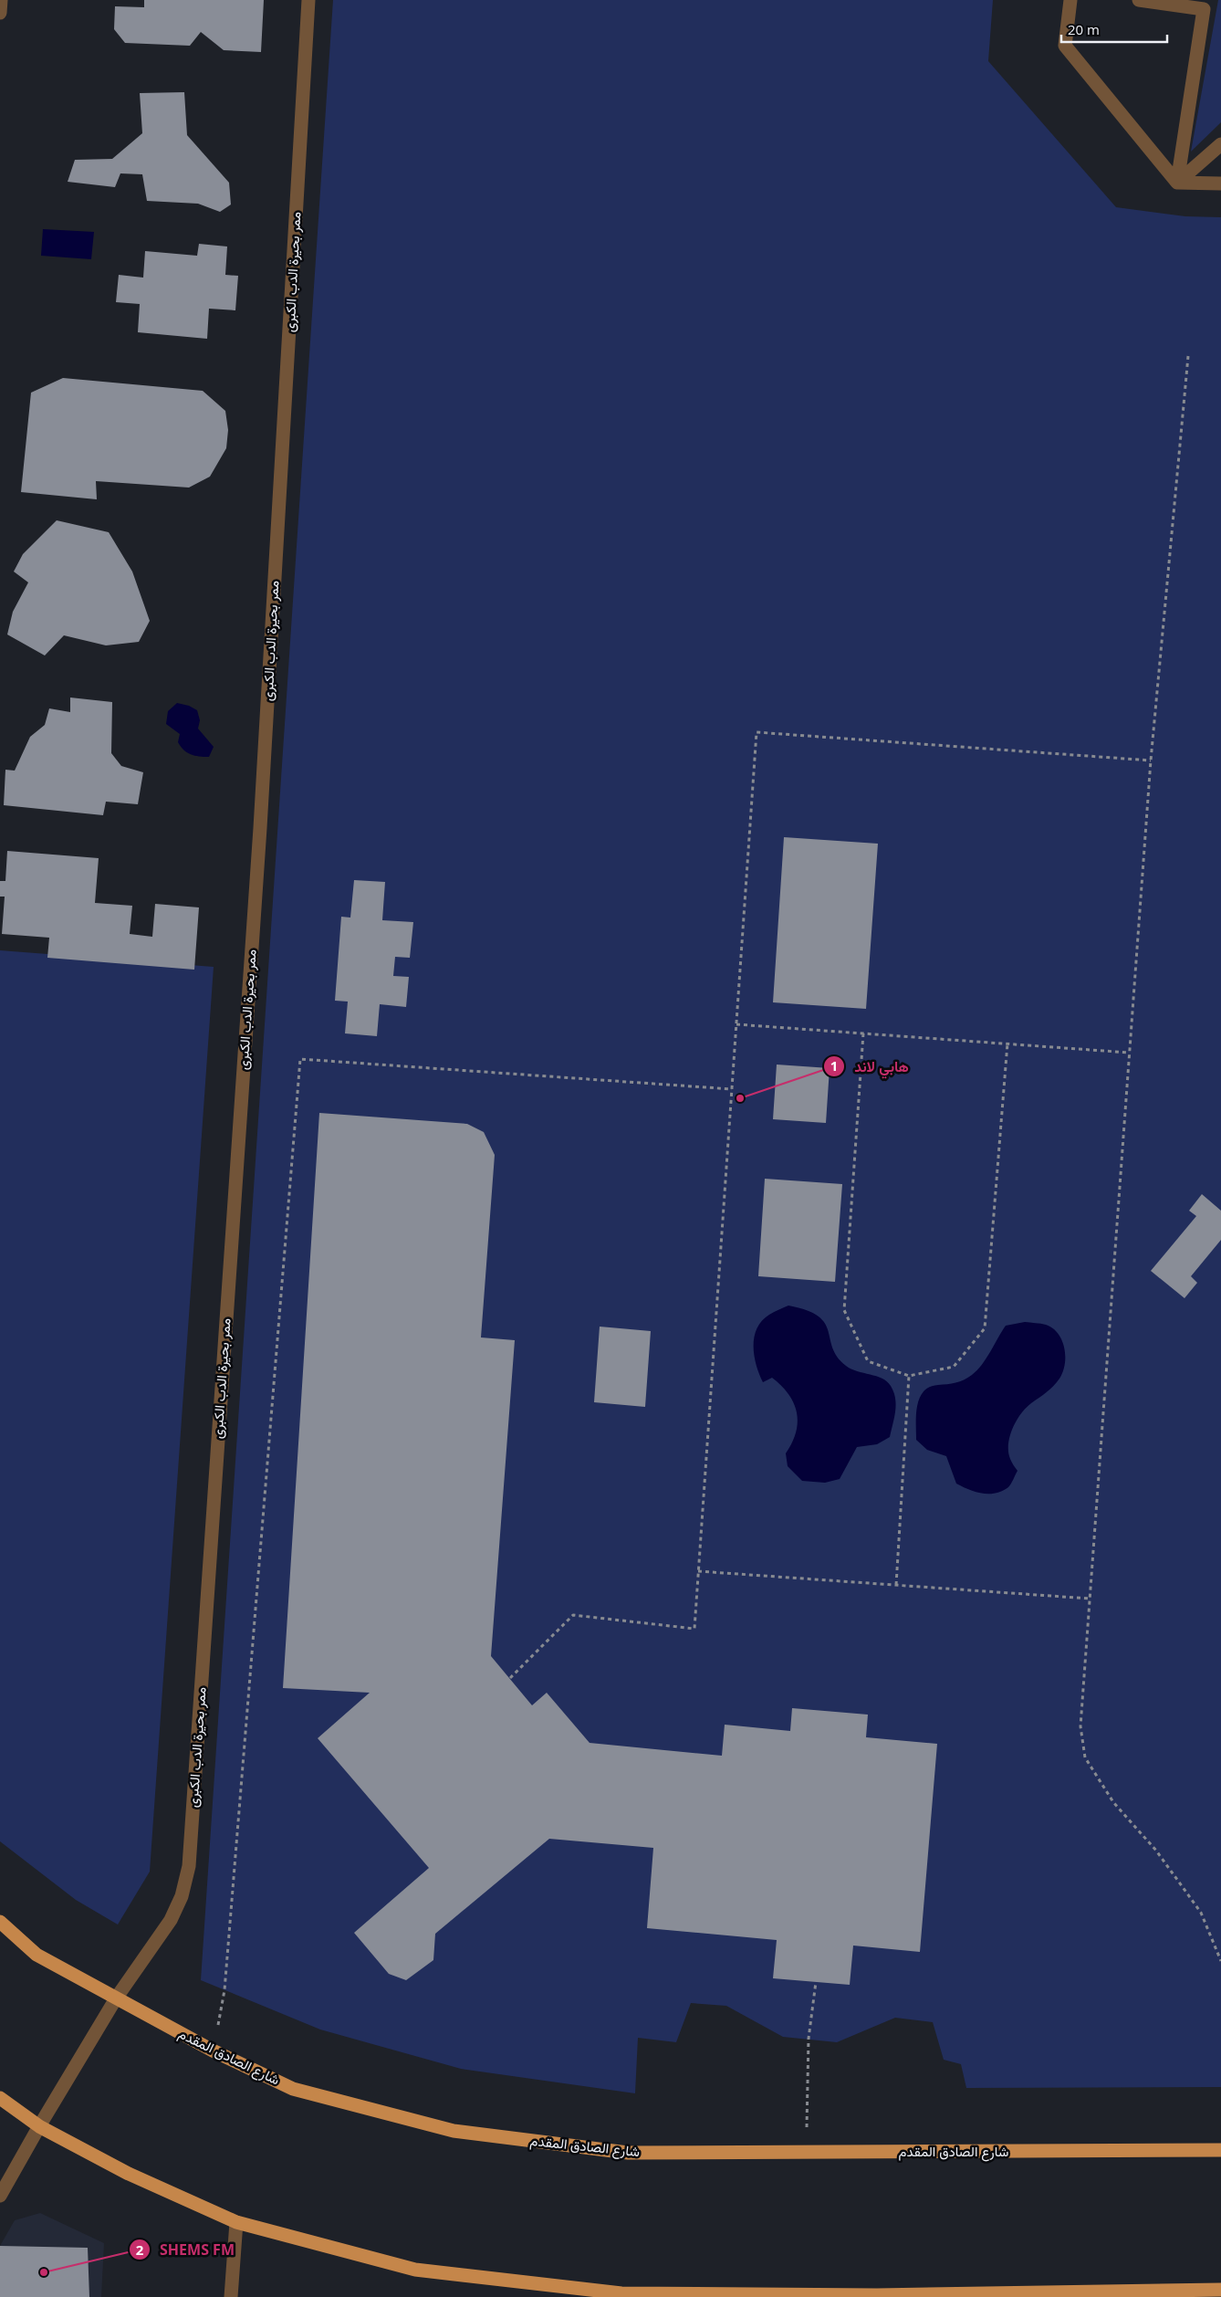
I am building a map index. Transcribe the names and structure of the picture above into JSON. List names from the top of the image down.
{
  "streets": {
    "main road": ["شارع الصادق المقدم"],
    "street": ["ممر بحيرة الدب الكبرى"]
  },
  "crossings": [
    ["ممر بحيرة الدب الكبرى", "شارع الصادق المقدم"]
  ],
  "places": ["هابي لاند", "SHEMS FM"],
  "scale_bar": "20 m"
}
